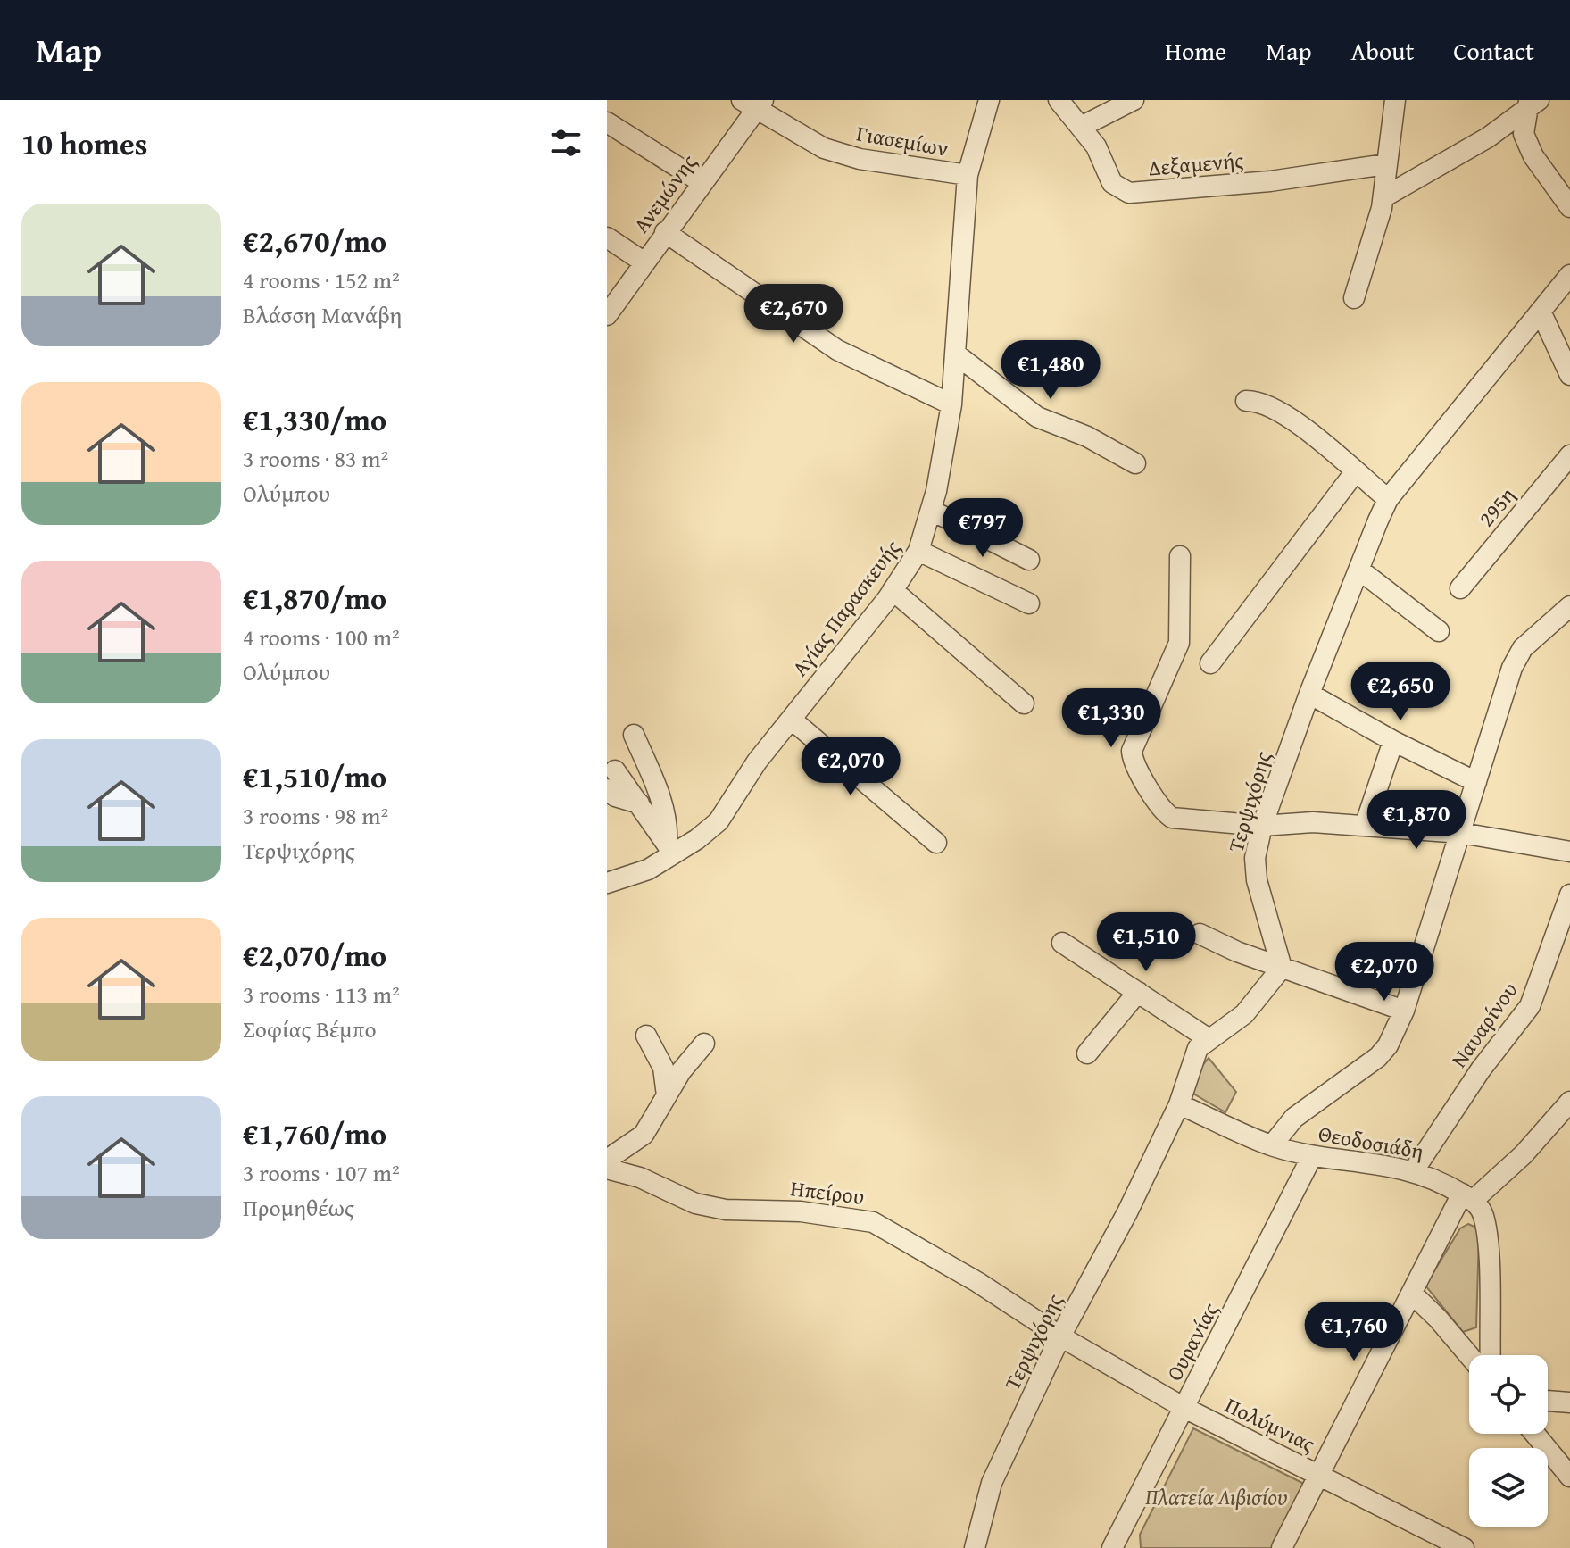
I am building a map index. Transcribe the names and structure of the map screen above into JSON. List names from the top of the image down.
{
  "streets": {
    "street": [
      "Γιασεμίων",
      "Δεξαμενής",
      "Ανεμώνης",
      "295η",
      "Αγίας Παρασκευής",
      "Τερψιχόρης",
      "Ναυαρίνου",
      "Θεοδοσιάδη",
      "Ηπείρου",
      "Ουρανίας",
      "Πολύμνιας"
    ]
  },
  "crossings": [
    ["Γιασεμίων", "Ανεμώνης"],
    ["Γιασεμίων", "Αγίας Παρασκευής"],
    ["Τερψιχόρης", "Θεοδοσιάδη"],
    ["Τερψιχόρης", "Ηπείρου"],
    ["Τερψιχόρης", "Πολύμνιας"],
    ["Ναυαρίνου", "Θεοδοσιάδη"],
    ["Θεοδοσιάδη", "Ουρανίας"],
    ["Ηπείρου", "Πολύμνιας"],
    ["Ουρανίας", "Πολύμνιας"]
  ],
  "parks": ["Πλατεία Λιβισίου"],
  "page": {
    "header": "Map",
    "nav": [
      "Home",
      "Map",
      "About",
      "Contact"
    ],
    "heading": "10 homes",
    "list": [
      {
        "name": "€2,670/mo",
        "note": "4 rooms · 152 m² · Βλάσση Μανάβη"
      },
      {
        "name": "€1,330/mo",
        "note": "3 rooms · 83 m² · Ολύμπου"
      },
      {
        "name": "€1,870/mo",
        "note": "4 rooms · 100 m² · Ολύμπου"
      },
      {
        "name": "€1,510/mo",
        "note": "3 rooms · 98 m² · Τερψιχόρης"
      },
      {
        "name": "€2,070/mo",
        "note": "3 rooms · 113 m² · Σοφίας Βέμπο"
      },
      {
        "name": "€1,760/mo",
        "note": "3 rooms · 107 m² · Προμηθέως"
      }
    ],
    "price": [
      "€2,670",
      "€1,480",
      "€797",
      "€2,650",
      "€1,330",
      "€2,070",
      "€1,870",
      "€1,510",
      "€2,070",
      "€1,760"
    ]
  }
}
